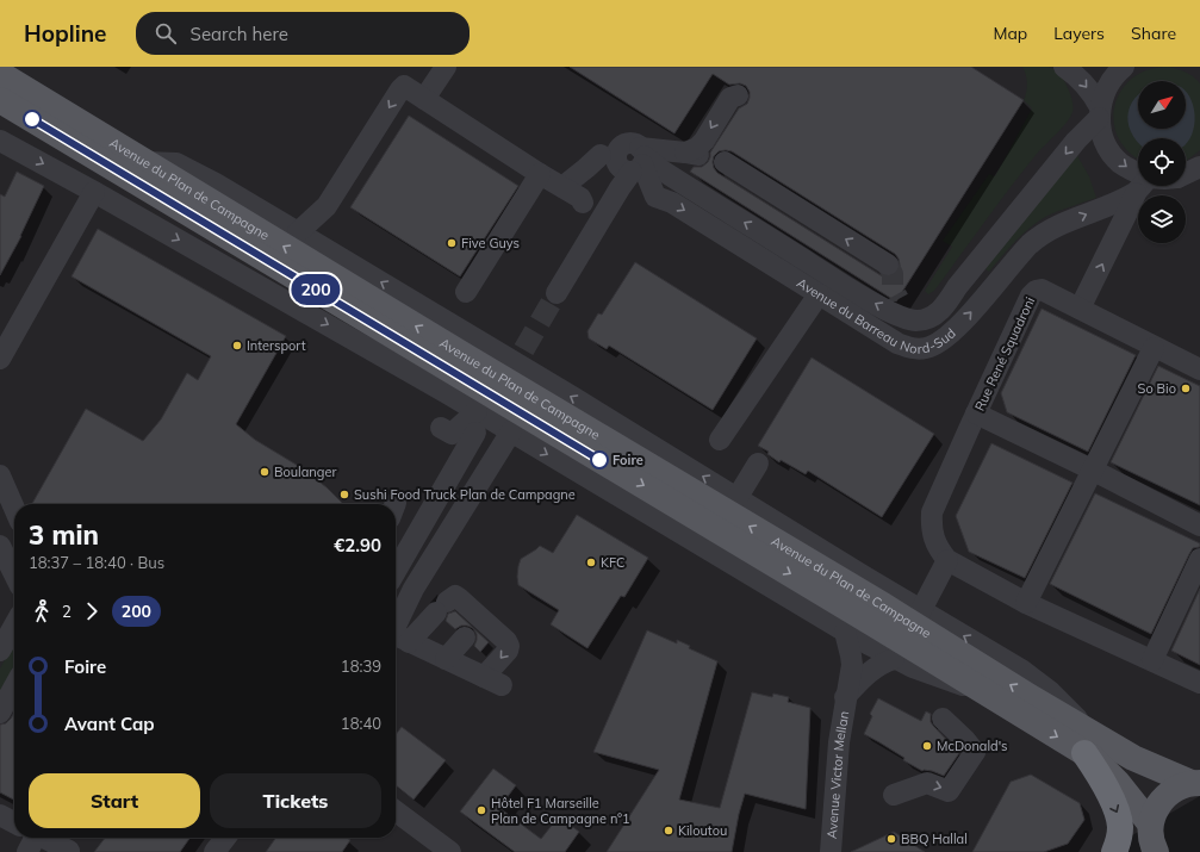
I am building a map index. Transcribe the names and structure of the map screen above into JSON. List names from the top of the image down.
{
  "streets": {
    "main road": ["Avenue du Plan de Campagne"],
    "street": ["Avenue du Barreau Nord-Sud", "Rue René Squadroni", "Avenue Victor Mellan"]
  },
  "crossings": [
    ["Avenue du Plan de Campagne", "Avenue Victor Mellan"]
  ],
  "places": [
    "Five Guys",
    "Intersport",
    "So Bio",
    "Foire",
    "Boulanger",
    "Sushi Food Truck Plan de Campagne",
    "KFC",
    "McDonald's",
    "Hôtel F1 Marseille Plan de Campagne n°1",
    "Kiloutou",
    "BBQ Hallal"
  ],
  "lines": ["bus line 200"],
  "north": "top right",
  "page": {
    "header": "Hopline",
    "search": "Search here",
    "nav": ["Map", "Layers", "Share"],
    "on_map": "200",
    "heading": ["3 min", "18:37 – 18:40 · Bus", "€2.90"],
    "legs": ["2", "200"],
    "list": [
      {
        "name": "Foire",
        "value": "18:39"
      },
      {
        "name": "Avant Cap",
        "value": "18:40"
      }
    ],
    "buttons": ["Start", "Tickets"]
  }
}
